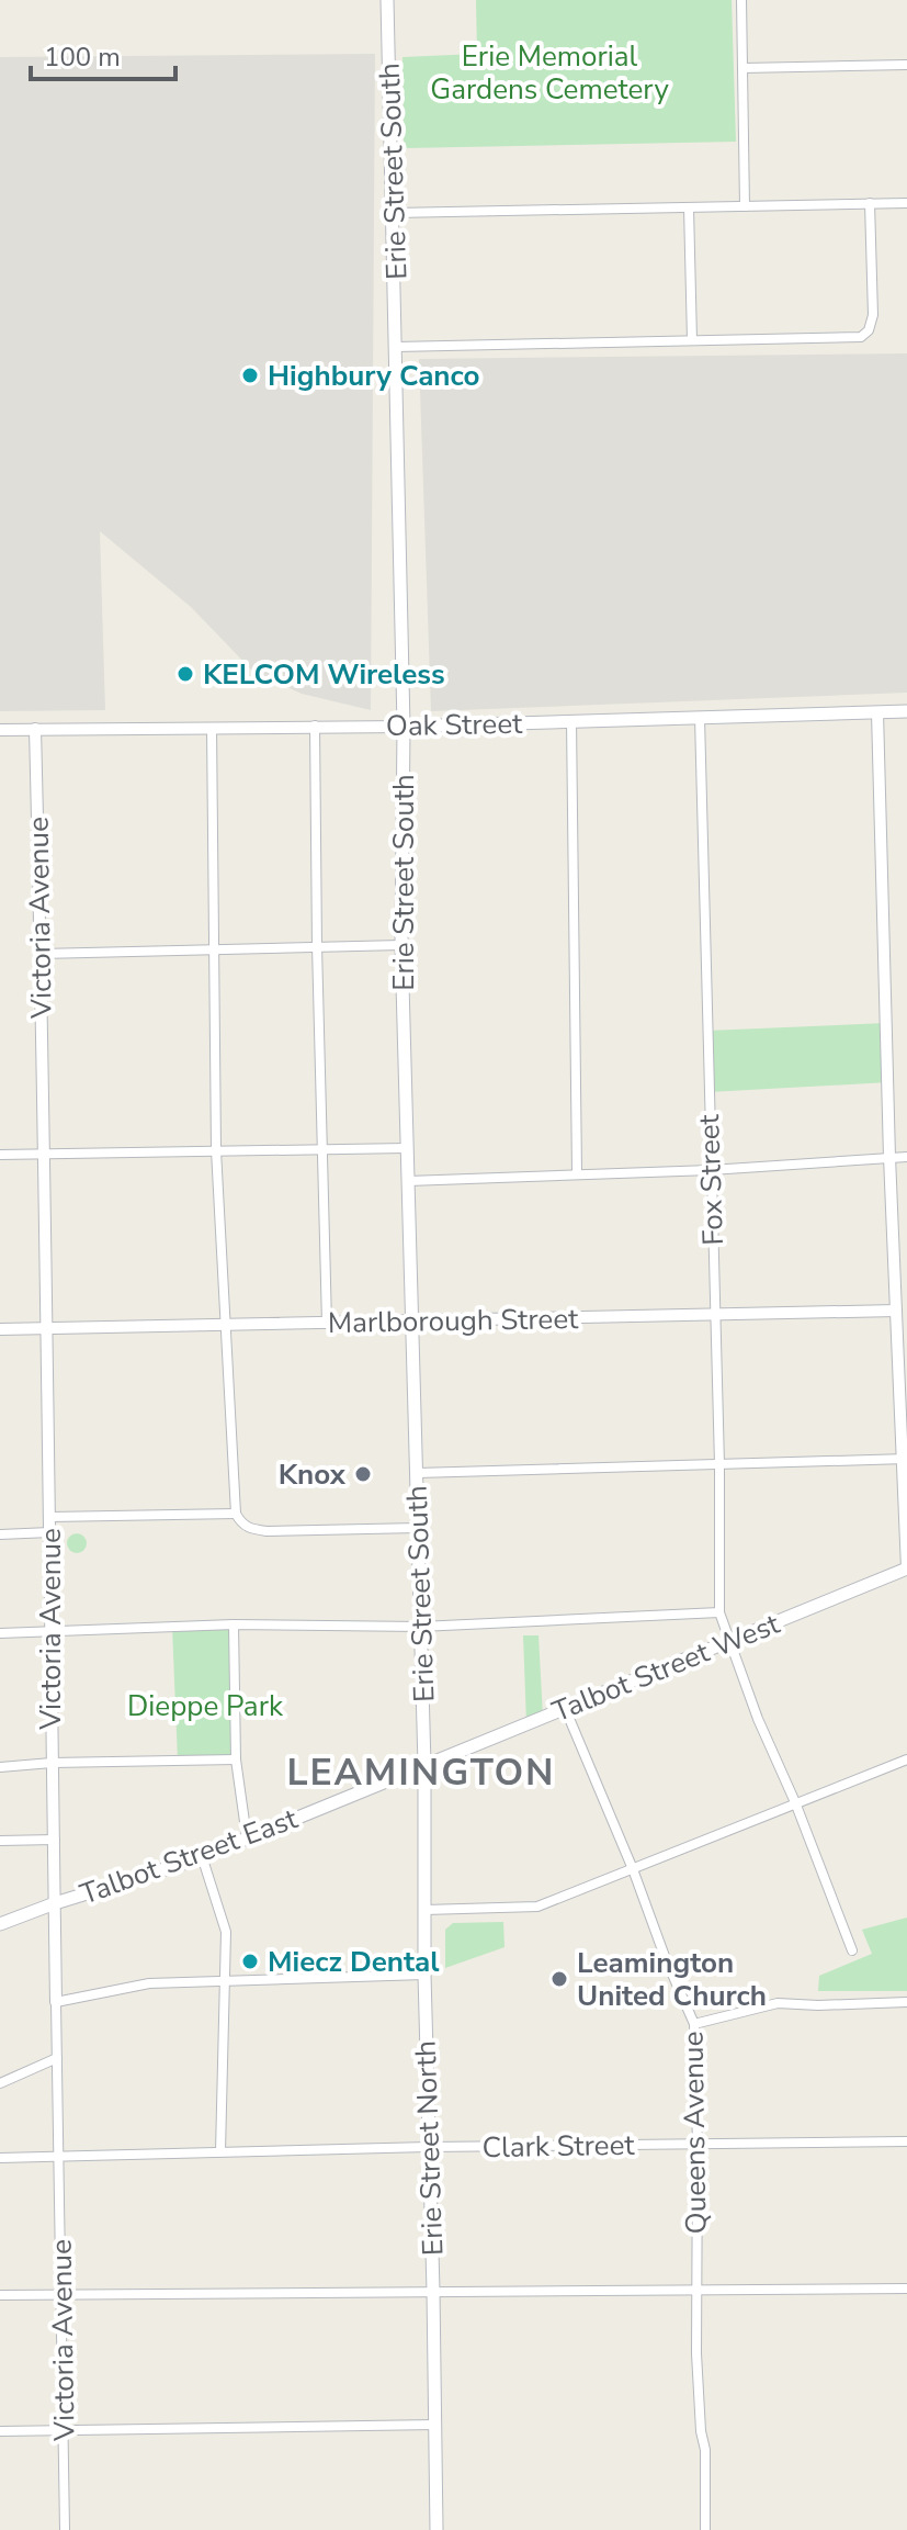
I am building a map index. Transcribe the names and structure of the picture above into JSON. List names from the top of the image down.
{
  "streets": {
    "main road": [
      "Erie Street South",
      "Oak Street",
      "Talbot Street West",
      "Talbot Street East",
      "Erie Street North"
    ],
    "street": [
      "Victoria Avenue",
      "Fox Street",
      "Marlborough Street",
      "Queens Avenue",
      "Clark Street"
    ]
  },
  "crossings": [
    ["Erie Street South", "Oak Street"],
    ["Erie Street South", "Marlborough Street"],
    ["Erie Street South", "Talbot Street West"],
    ["Erie Street South", "Talbot Street East"],
    ["Erie Street South", "Erie Street North"],
    ["Oak Street", "Victoria Avenue"],
    ["Oak Street", "Fox Street"],
    ["Victoria Avenue", "Marlborough Street"],
    ["Victoria Avenue", "Talbot Street East"],
    ["Victoria Avenue", "Clark Street"],
    ["Fox Street", "Marlborough Street"],
    ["Fox Street", "Talbot Street West"],
    ["Talbot Street West", "Talbot Street East"],
    ["Talbot Street West", "Queens Avenue"],
    ["Talbot Street West", "Erie Street North"],
    ["Talbot Street East", "Erie Street North"],
    ["Queens Avenue", "Clark Street"],
    ["Clark Street", "Erie Street North"]
  ],
  "districts": ["LEAMINGTON"],
  "parks": ["Erie Memorial Gardens Cemetery", "Dieppe Park"],
  "places": [
    "Highbury Canco",
    "KELCOM Wireless",
    "Knox",
    "Miecz Dental",
    "Leamington United Church"
  ],
  "scale_bar": "100 m"
}
